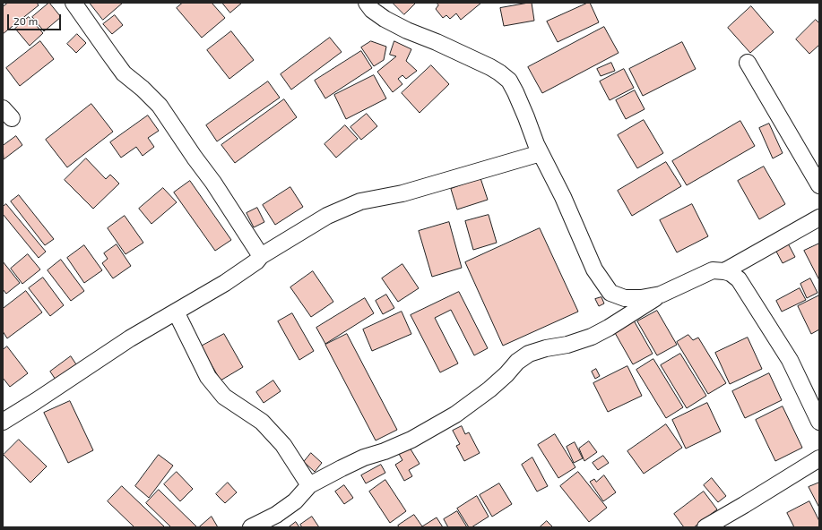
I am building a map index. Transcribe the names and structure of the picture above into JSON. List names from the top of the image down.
{
  "scale_bar": "20 m"
}
